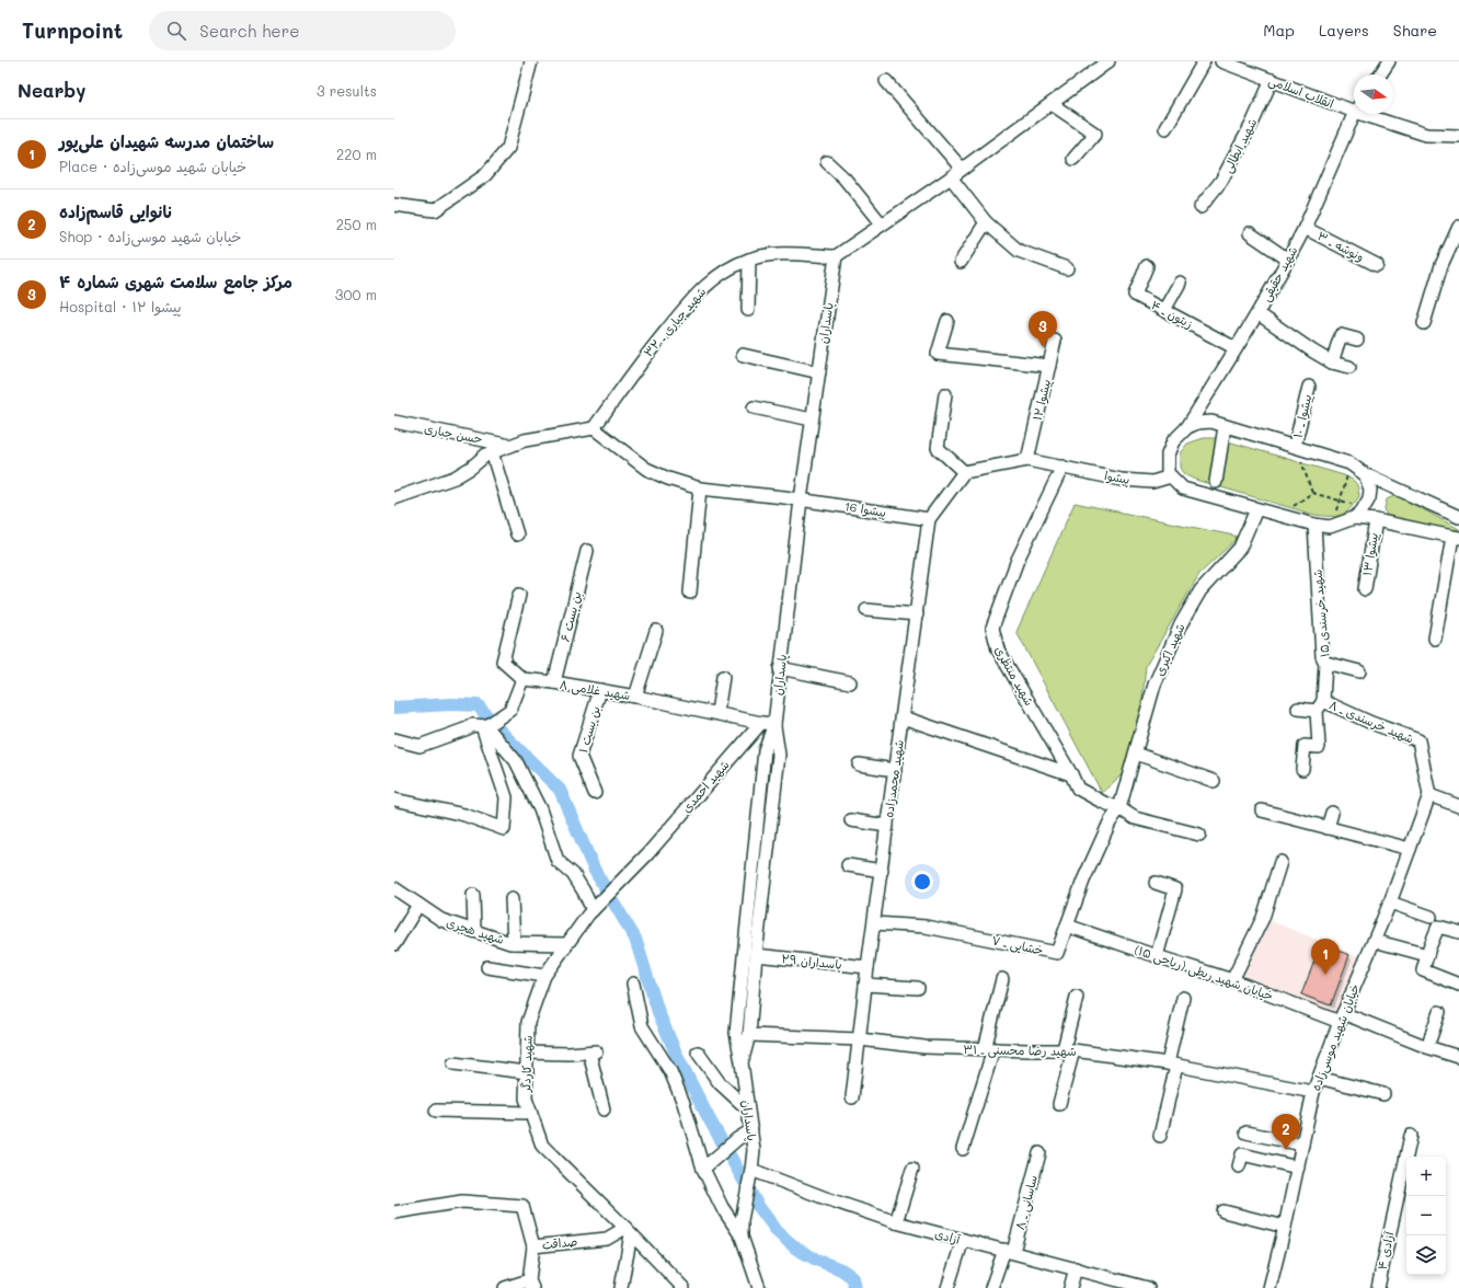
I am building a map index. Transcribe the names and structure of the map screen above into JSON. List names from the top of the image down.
{
  "streets": {
    "street": [
      "انقلاب اسلامی",
      "شهید ابطالی",
      "ونوشه ـ ۳",
      "شهید حقیقی",
      "زیتون ـ ۴",
      "شهید جباری ـ ۳۲",
      "پاسداران",
      "پیشوا ۱۲",
      "پیشوا ـ ۱۰",
      "حسن جباری",
      "پیشوا",
      "پیشوا 16",
      "پیشوا ۱۳",
      "شهید خرسندی ۱۵",
      "بن بست ۶",
      "شهید اکبری",
      "شهید منتظری",
      "۸ شهید غلامی",
      "شهید خرسندی ـ ۸",
      "بن بست ۱",
      "شهید محمدزاده",
      "شهید احمدی",
      "شهید هجری",
      "خشایی ـ ۷",
      "پاسداران ۲۹",
      "خیابان شهید ربطی (ریاحی ۱۵)",
      "خیابان شهید موسی‌زاده",
      "شهید رضا محسنی ـ ۳۱",
      "شهید کاردگر",
      "ساسانی ـ ۸",
      "آزادی",
      "صداقت",
      "آزادی ۴"
    ]
  },
  "crossings": [
    ["انقلاب اسلامی", "شهید ابطالی"],
    ["ونوشه ـ ۳", "شهید حقیقی"],
    ["شهید حقیقی", "زیتون ـ ۴"],
    ["شهید حقیقی", "پیشوا"],
    ["شهید جباری ـ ۳۲", "پاسداران"],
    ["شهید جباری ـ ۳۲", "پیشوا 16"],
    ["پاسداران", "پیشوا 16"],
    ["پاسداران", "پاسداران ۲۹"],
    ["پاسداران", "شهید رضا محسنی ـ ۳۱"],
    ["پاسداران", "آزادی"],
    ["پیشوا ۱۲", "پیشوا"],
    ["پیشوا", "شهید منتظری"],
    ["پیشوا 16", "شهید محمدزاده"],
    ["شهید خرسندی ۱۵", "شهید خرسندی ـ ۸"],
    ["بن بست ۶", "۸ شهید غلامی"],
    ["شهید اکبری", "شهید منتظری"],
    ["شهید اکبری", "خشایی ـ ۷"],
    ["شهید منتظری", "خشایی ـ ۷"],
    ["۸ شهید غلامی", "بن بست ۱"],
    ["۸ شهید غلامی", "شهید احمدی"],
    ["شهید خرسندی ـ ۸", "خیابان شهید موسی‌زاده"],
    ["شهید محمدزاده", "خشایی ـ ۷"],
    ["شهید محمدزاده", "پاسداران ۲۹"],
    ["شهید محمدزاده", "شهید رضا محسنی ـ ۳۱"],
    ["شهید احمدی", "شهید کاردگر"],
    ["شهید هجری", "شهید کاردگر"],
    ["خشایی ـ ۷", "خیابان شهید ربطی (ریاحی ۱۵)"],
    ["خیابان شهید ربطی (ریاحی ۱۵)", "خیابان شهید موسی‌زاده"],
    ["خیابان شهید موسی‌زاده", "شهید رضا محسنی ـ ۳۱"],
    ["شهید کاردگر", "صداقت"],
    ["ساسانی ـ ۸", "آزادی"]
  ],
  "north": "right",
  "page": {
    "header": "Turnpoint",
    "search": "Search here",
    "nav": ["Map", "Layers", "Share"],
    "heading": ["Nearby", "3 results"],
    "list": [
      {
        "mark": "1",
        "name": "ساختمان مدرسه شهیدان علی‌پور",
        "note": "Place · خیابان شهید موسی‌زاده",
        "value": "220 m"
      },
      {
        "mark": "2",
        "name": "نانوایی قاسم‌زاده",
        "note": "Shop · خیابان شهید موسی‌زاده",
        "value": "250 m"
      },
      {
        "mark": "3",
        "name": "مرکز جامع سلامت شهری شماره ۴",
        "note": "Hospital · پیشوا ۱۲",
        "value": "300 m"
      }
    ],
    "pins": ["3", "1", "2"],
    "map_buttons": ["+", "−"]
  }
}
